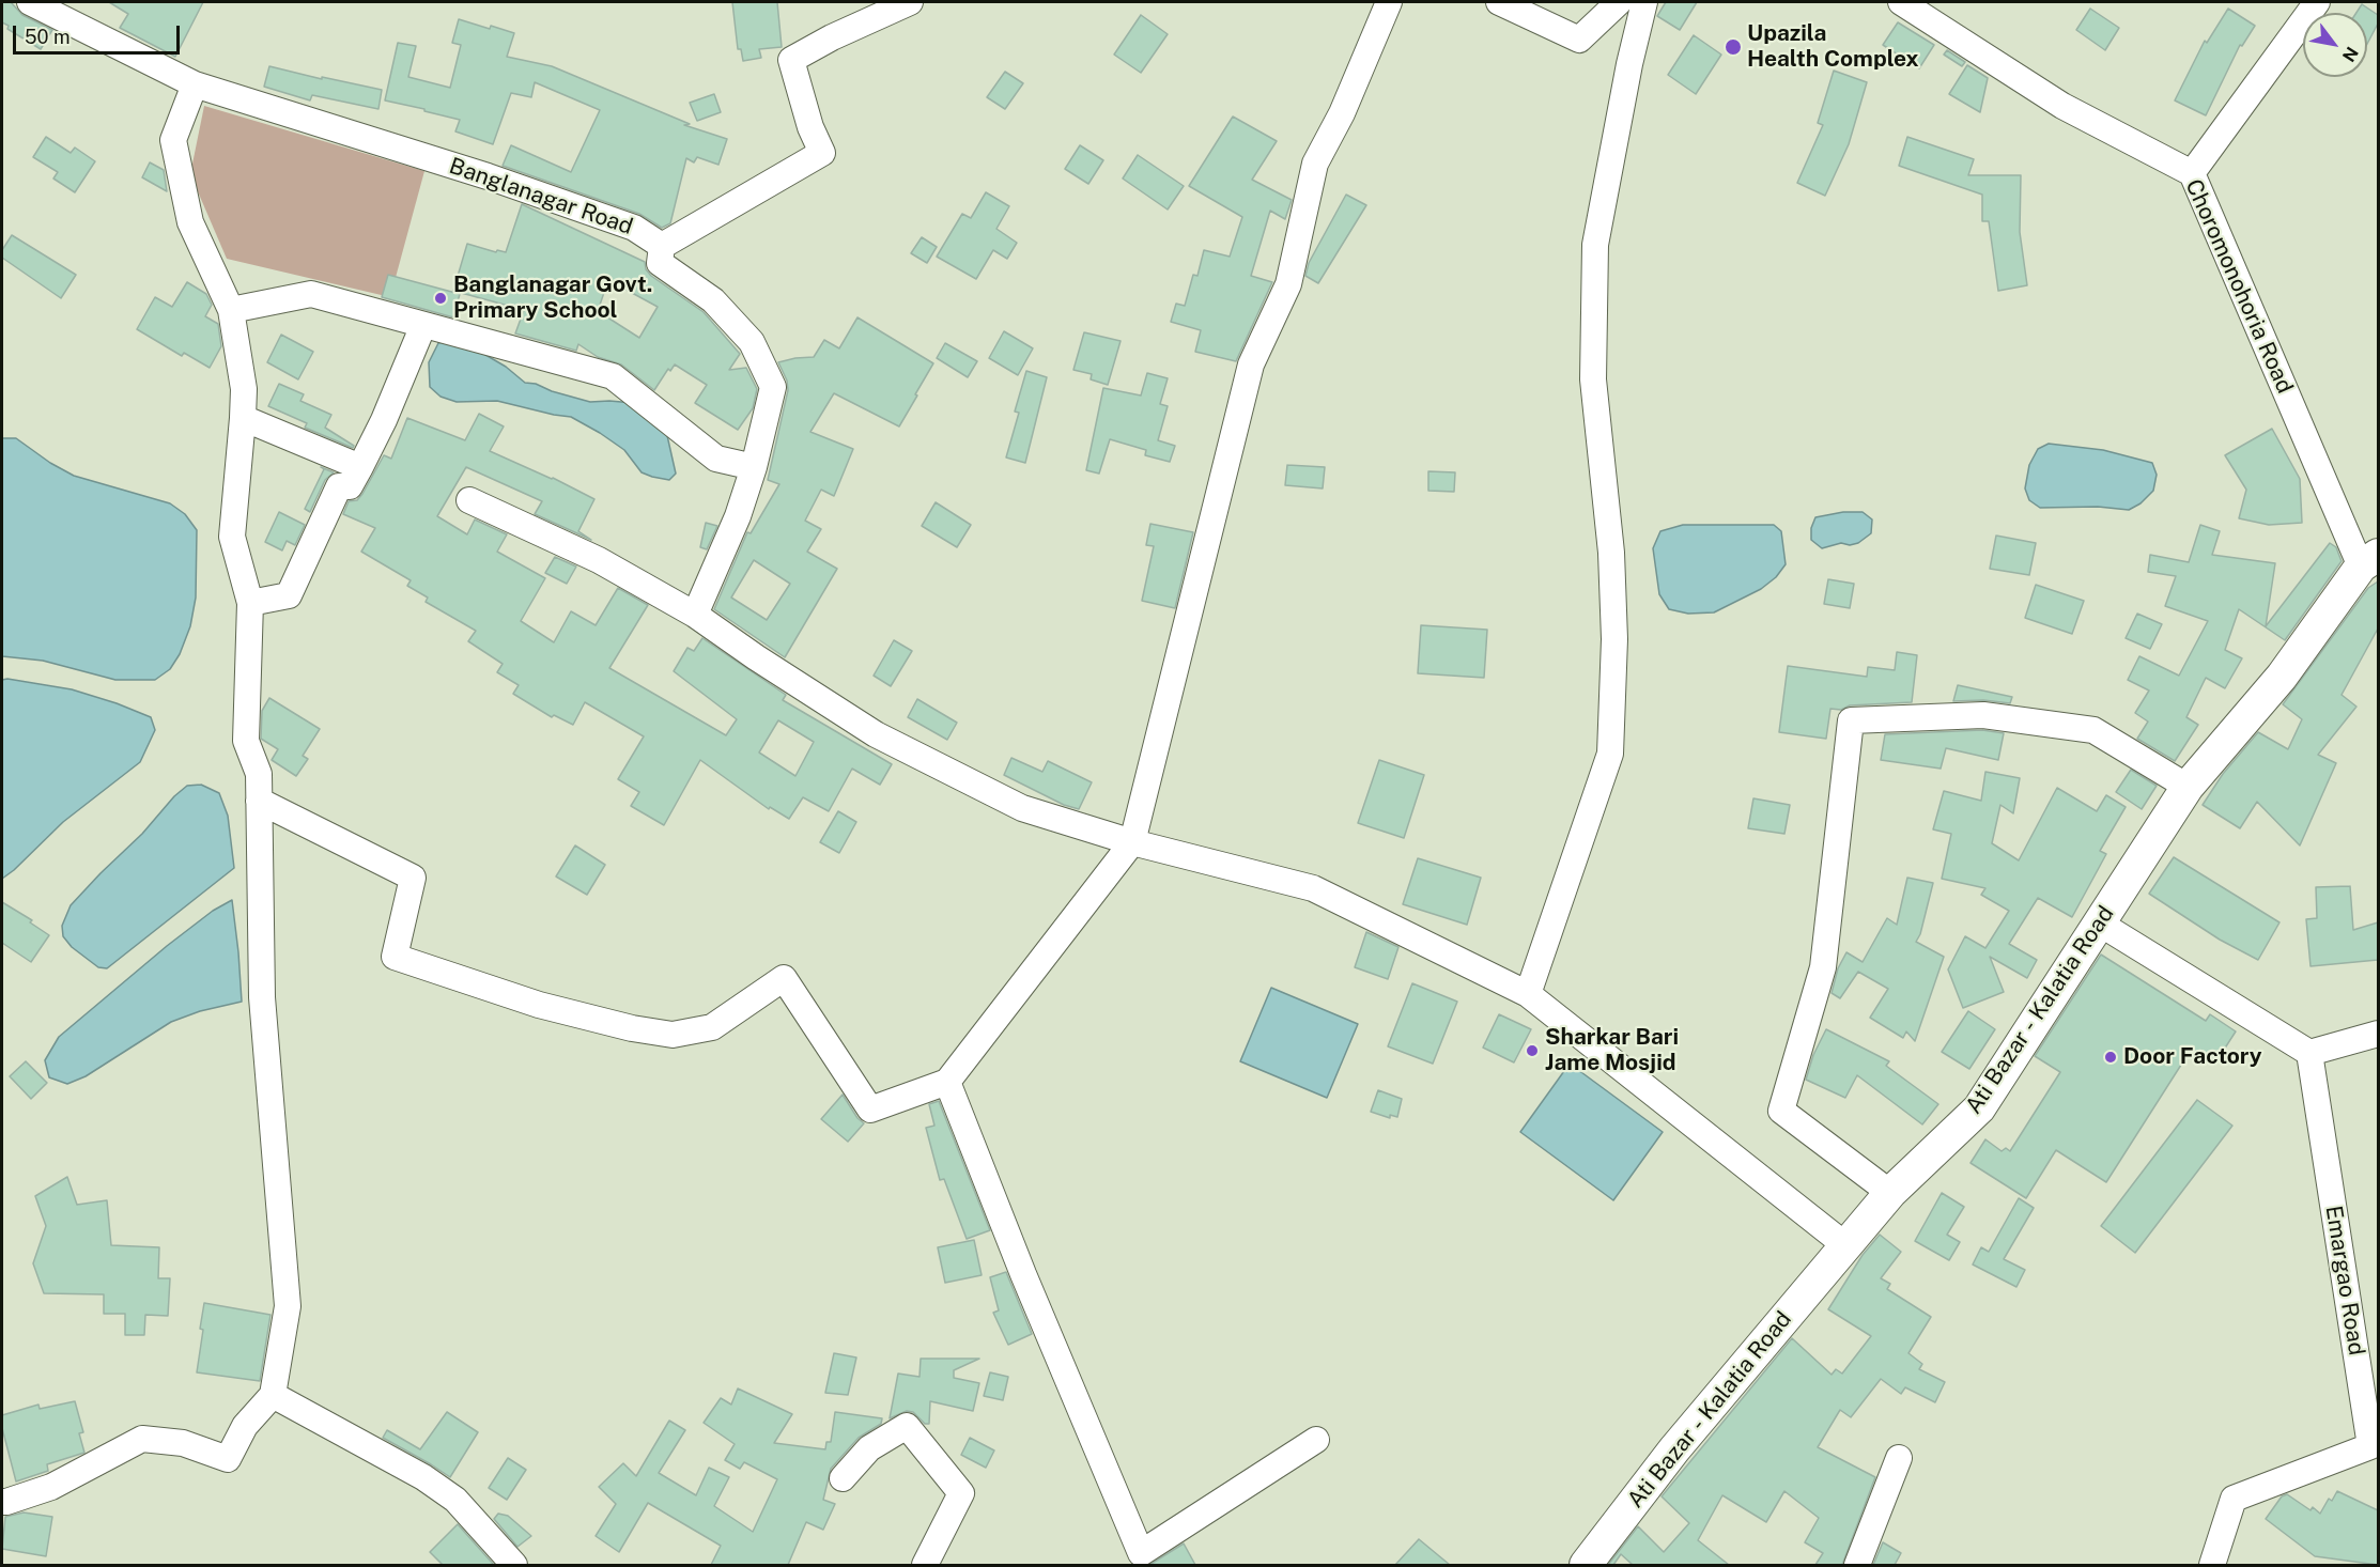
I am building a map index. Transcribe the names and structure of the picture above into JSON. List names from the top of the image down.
{
  "streets": {
    "main road": ["Ati Bazar - Kalatia Road"],
    "street": ["Banglanagar Road", "Choromonohoria Road", "Emargao Road"]
  },
  "crossings": [
    ["Choromonohoria Road", "Ati Bazar - Kalatia Road"]
  ],
  "places": [
    "Upazila Health Complex",
    "Banglanagar Govt. Primary School",
    "Sharkar Bari Jame Mosjid",
    "Door Factory"
  ],
  "scale_bar": "50 m",
  "north": "bottom right"
}
